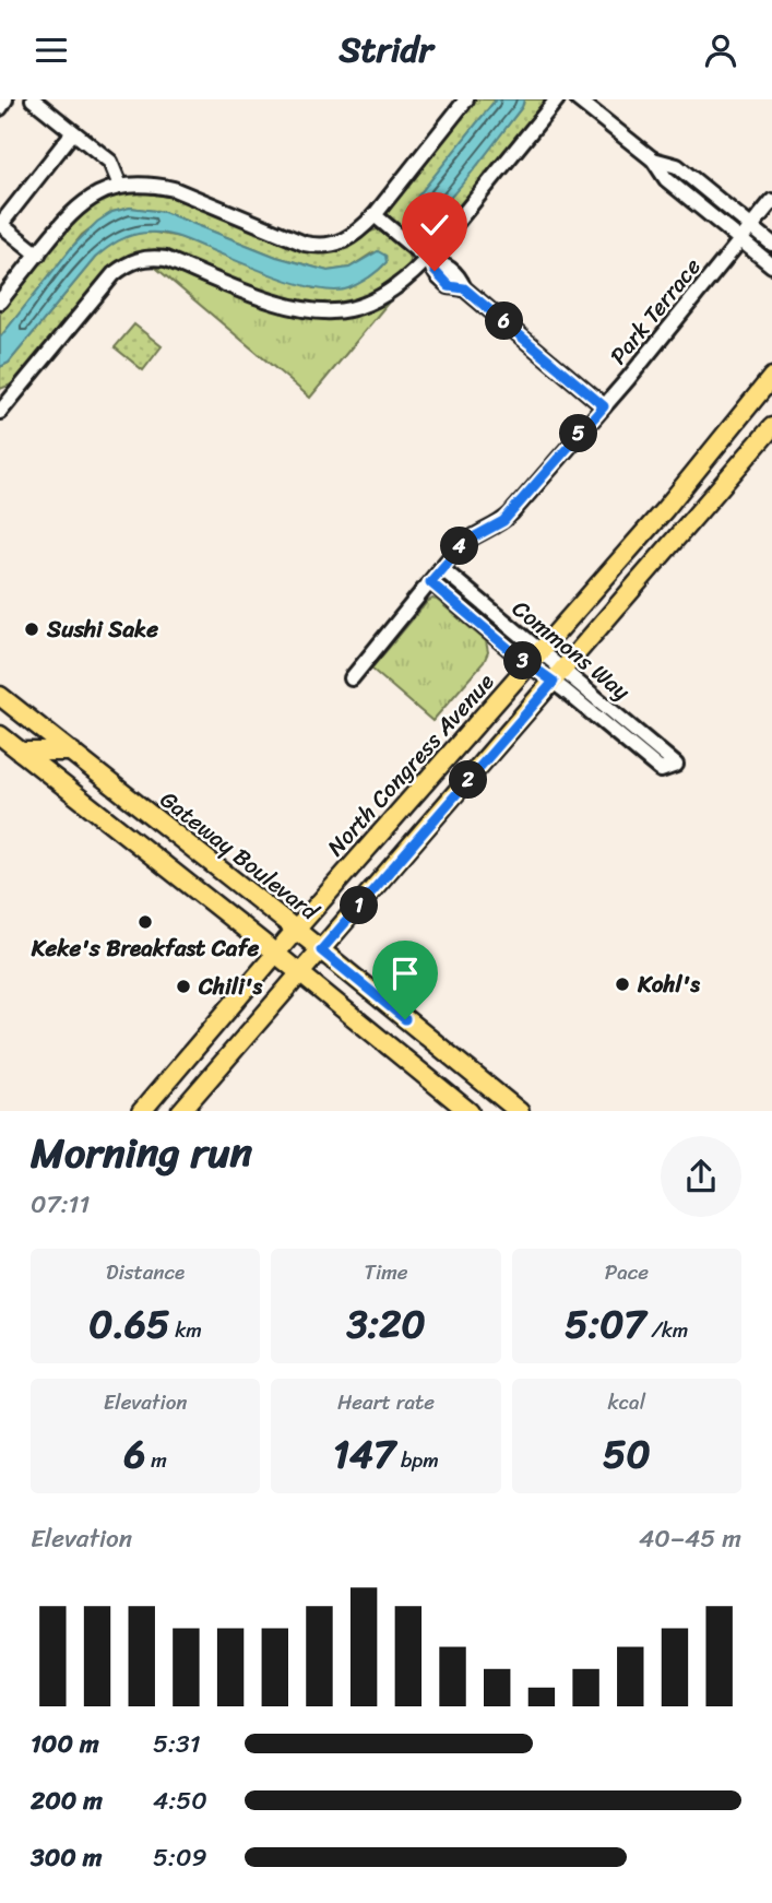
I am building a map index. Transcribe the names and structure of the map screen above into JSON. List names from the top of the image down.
{
  "streets": {
    "main road": ["North Congress Avenue", "Gateway Boulevard"],
    "street": ["Park Terrace", "Commons Way"]
  },
  "crossings": [
    ["Park Terrace", "Commons Way"],
    ["Commons Way", "North Congress Avenue"],
    ["North Congress Avenue", "Gateway Boulevard"]
  ],
  "places": [
    "Sushi Sake",
    "Keke's Breakfast Cafe",
    "Kohl's",
    "Chili's"
  ],
  "page": {
    "header": "Stridr",
    "pins": [
      "6",
      "5",
      "4",
      "3",
      "2",
      "1"
    ],
    "heading": ["Morning run", "07:11"],
    "stats": [
      ["Distance", "0.65 km"],
      ["Time", "3:20"],
      ["Pace", "5:07 /km"],
      ["Elevation", "6 m"],
      ["Heart rate", "147 bpm"],
      ["kcal", "50"]
    ],
    "chart": ["Elevation", "40–45 m"],
    "list": [
      {
        "name": "100 m",
        "note": "5:31"
      },
      {
        "name": "200 m",
        "note": "4:50"
      },
      {
        "name": "300 m",
        "note": "5:09"
      }
    ]
  }
}
